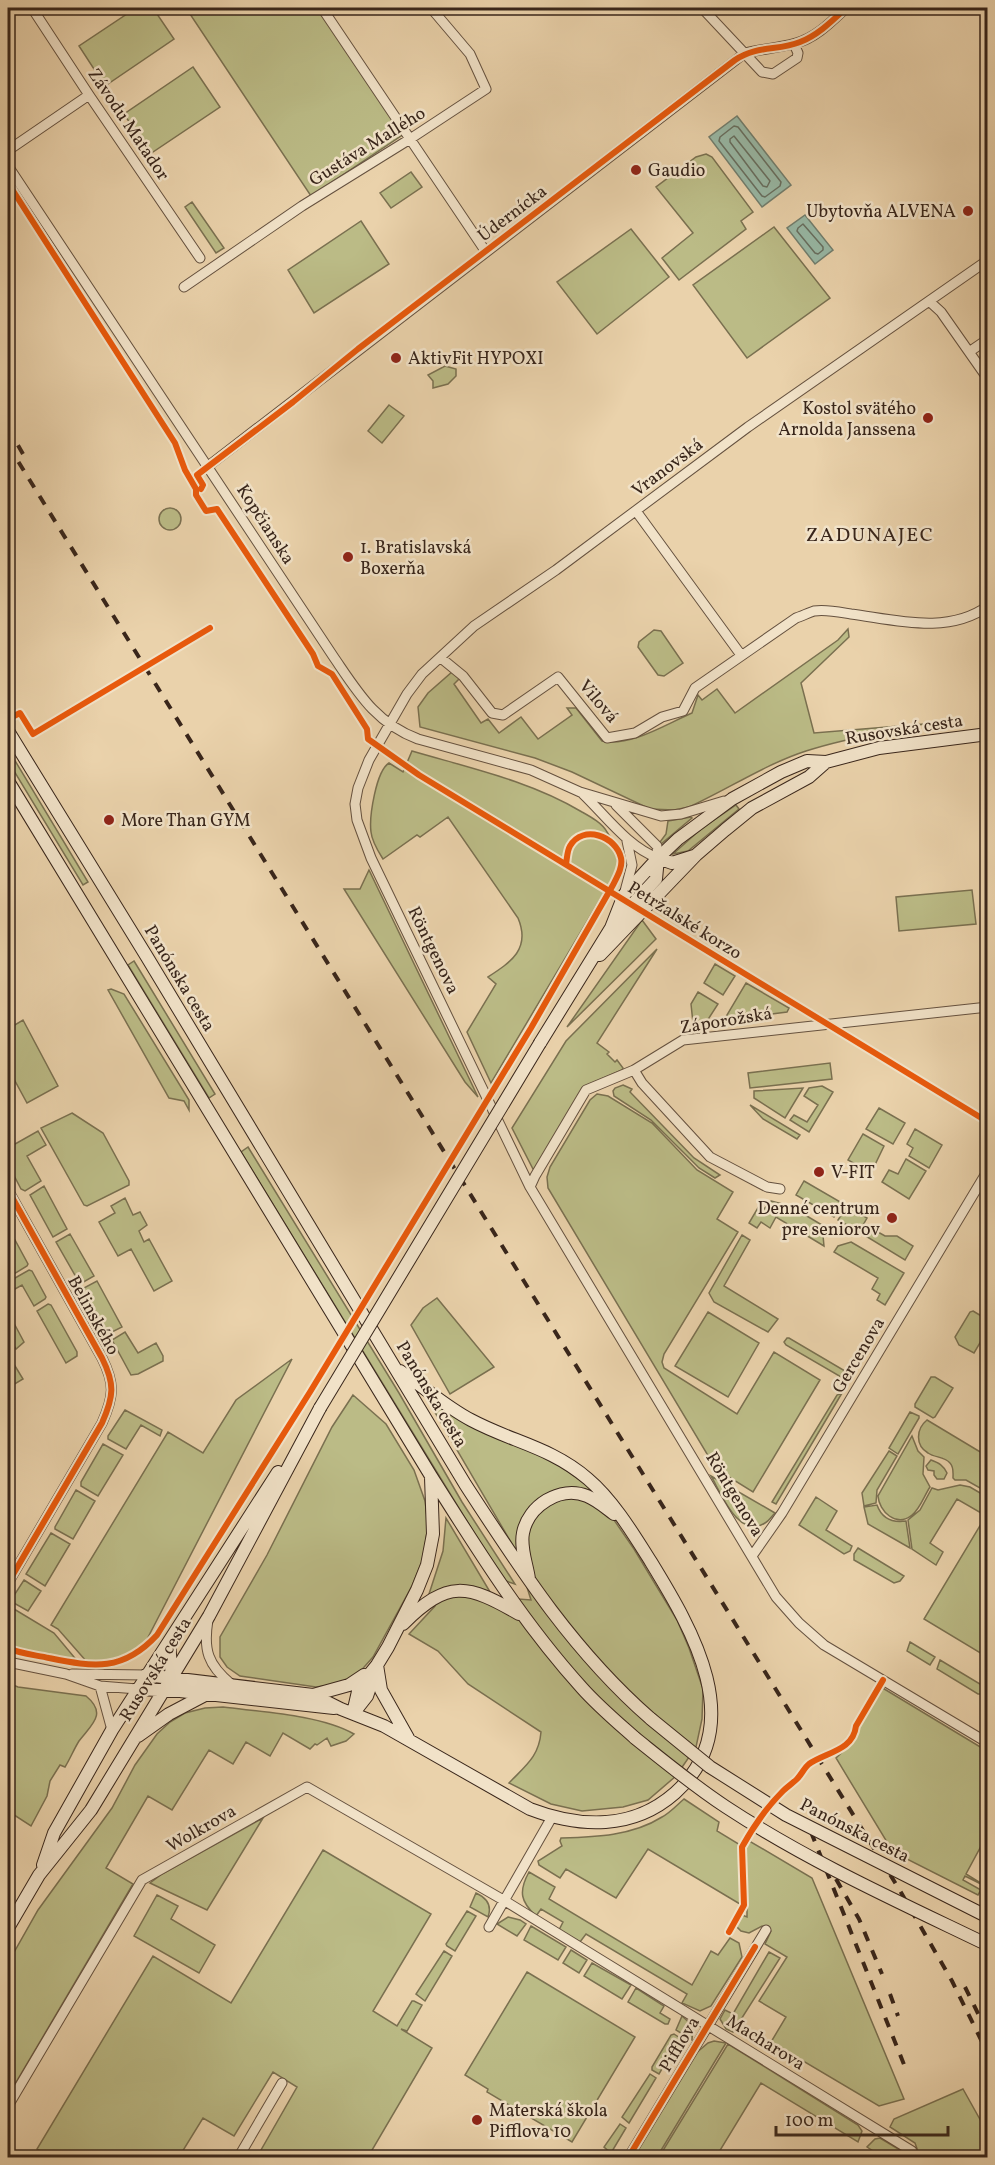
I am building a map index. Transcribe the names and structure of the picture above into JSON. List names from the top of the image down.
{
  "streets": {
    "street": [
      "Závodu Matador",
      "Gustáva Mallého",
      "Údernícka",
      "Vranovská",
      "Kopčianska",
      "Vilová",
      "Rusovská cesta",
      "Röntgenova",
      "Panónska cesta",
      "Záporožská",
      "Belinského",
      "Gercenova",
      "Wolkrova",
      "Macharova",
      "Pifflova"
    ],
    "cycle path": ["Petržalské korzo"]
  },
  "crossings": [
    ["Údernícka", "Kopčianska"],
    ["Vranovská", "Kopčianska"],
    ["Vranovská", "Vilová"],
    ["Vranovská", "Röntgenova"],
    ["Kopčianska", "Rusovská cesta"],
    ["Kopčianska", "Röntgenova"],
    ["Röntgenova", "Gercenova"],
    ["Wolkrova", "Macharova"],
    ["Macharova", "Pifflova"]
  ],
  "districts": ["ZADUNAJEC"],
  "places": [
    "Gaudio",
    "Ubytovňa ALVENA",
    "AktivFit HYPOXI",
    "Kostol svätého Arnolda Janssena",
    "1. Bratislavská Boxerňa",
    "More Than GYM",
    "V-FIT",
    "Denné centrum pre seniorov",
    "Materská škola Pifflova 10"
  ],
  "scale_bar": "100 m"
}
